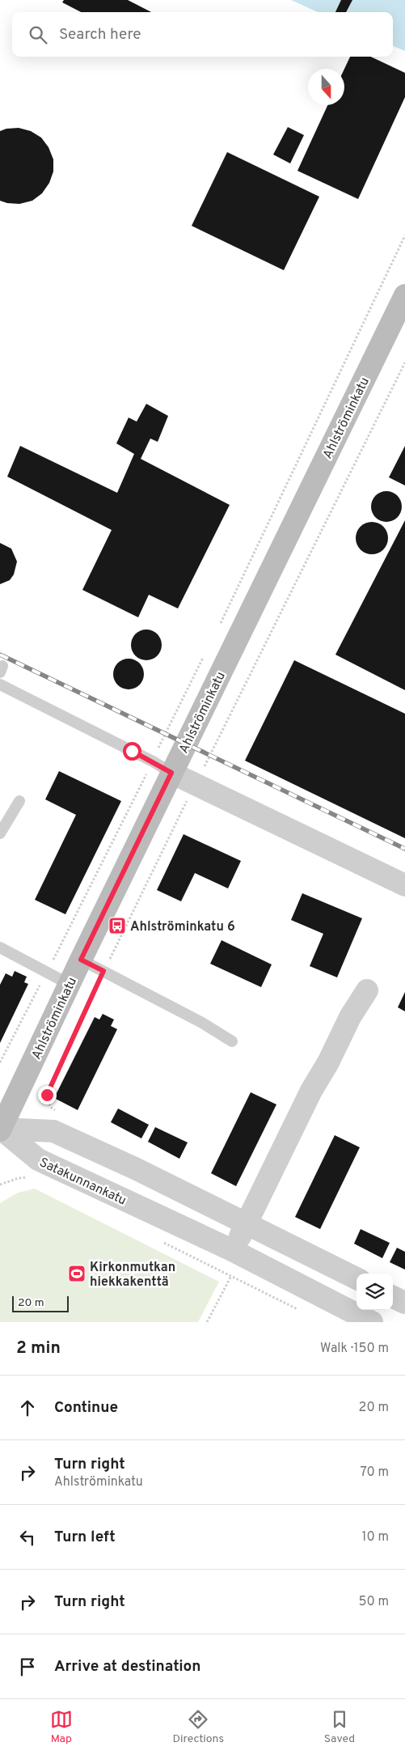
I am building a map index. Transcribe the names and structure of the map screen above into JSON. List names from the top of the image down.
{
  "streets": {
    "street": ["Ahlströminkatu", "Satakunnankatu"]
  },
  "crossings": [
    ["Ahlströminkatu", "Satakunnankatu"]
  ],
  "places": {
    "bus stop": ["Ahlströminkatu 6"],
    "sports": ["Kirkonmutkan hiekkakenttä"]
  },
  "scale_bar": "20 m",
  "north": "bottom",
  "page": {
    "search": "Search here",
    "scale": "20 m",
    "heading": ["2 min", "Walk · 150 m"],
    "list": [
      ["Continue", "20 m"],
      ["Turn right", "Ahlströminkatu", "70 m"],
      ["Turn left", "10 m"],
      ["Turn right", "50 m"],
      "Arrive at destination"
    ],
    "nav": ["Map", "Directions", "Saved"]
  }
}
